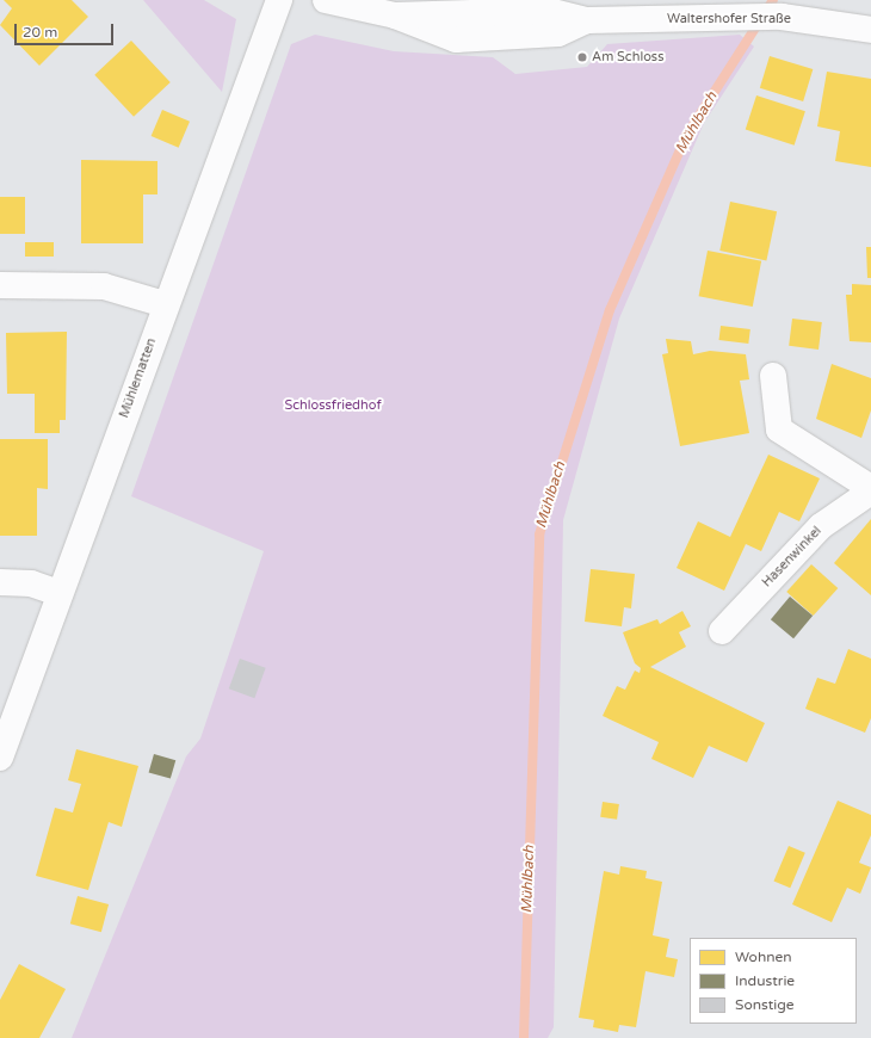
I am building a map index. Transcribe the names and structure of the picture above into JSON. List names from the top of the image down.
{
  "streets": {
    "street": ["Waltershofer Straße", "Mühlematten", "Hasenwinkel"]
  },
  "water": ["Mühlbach"],
  "parks": ["Schlossfriedhof"],
  "places": ["Am Schloss"],
  "legend": ["Wohnen", "Industrie", "Sonstige"],
  "scale_bar": "20 m"
}
